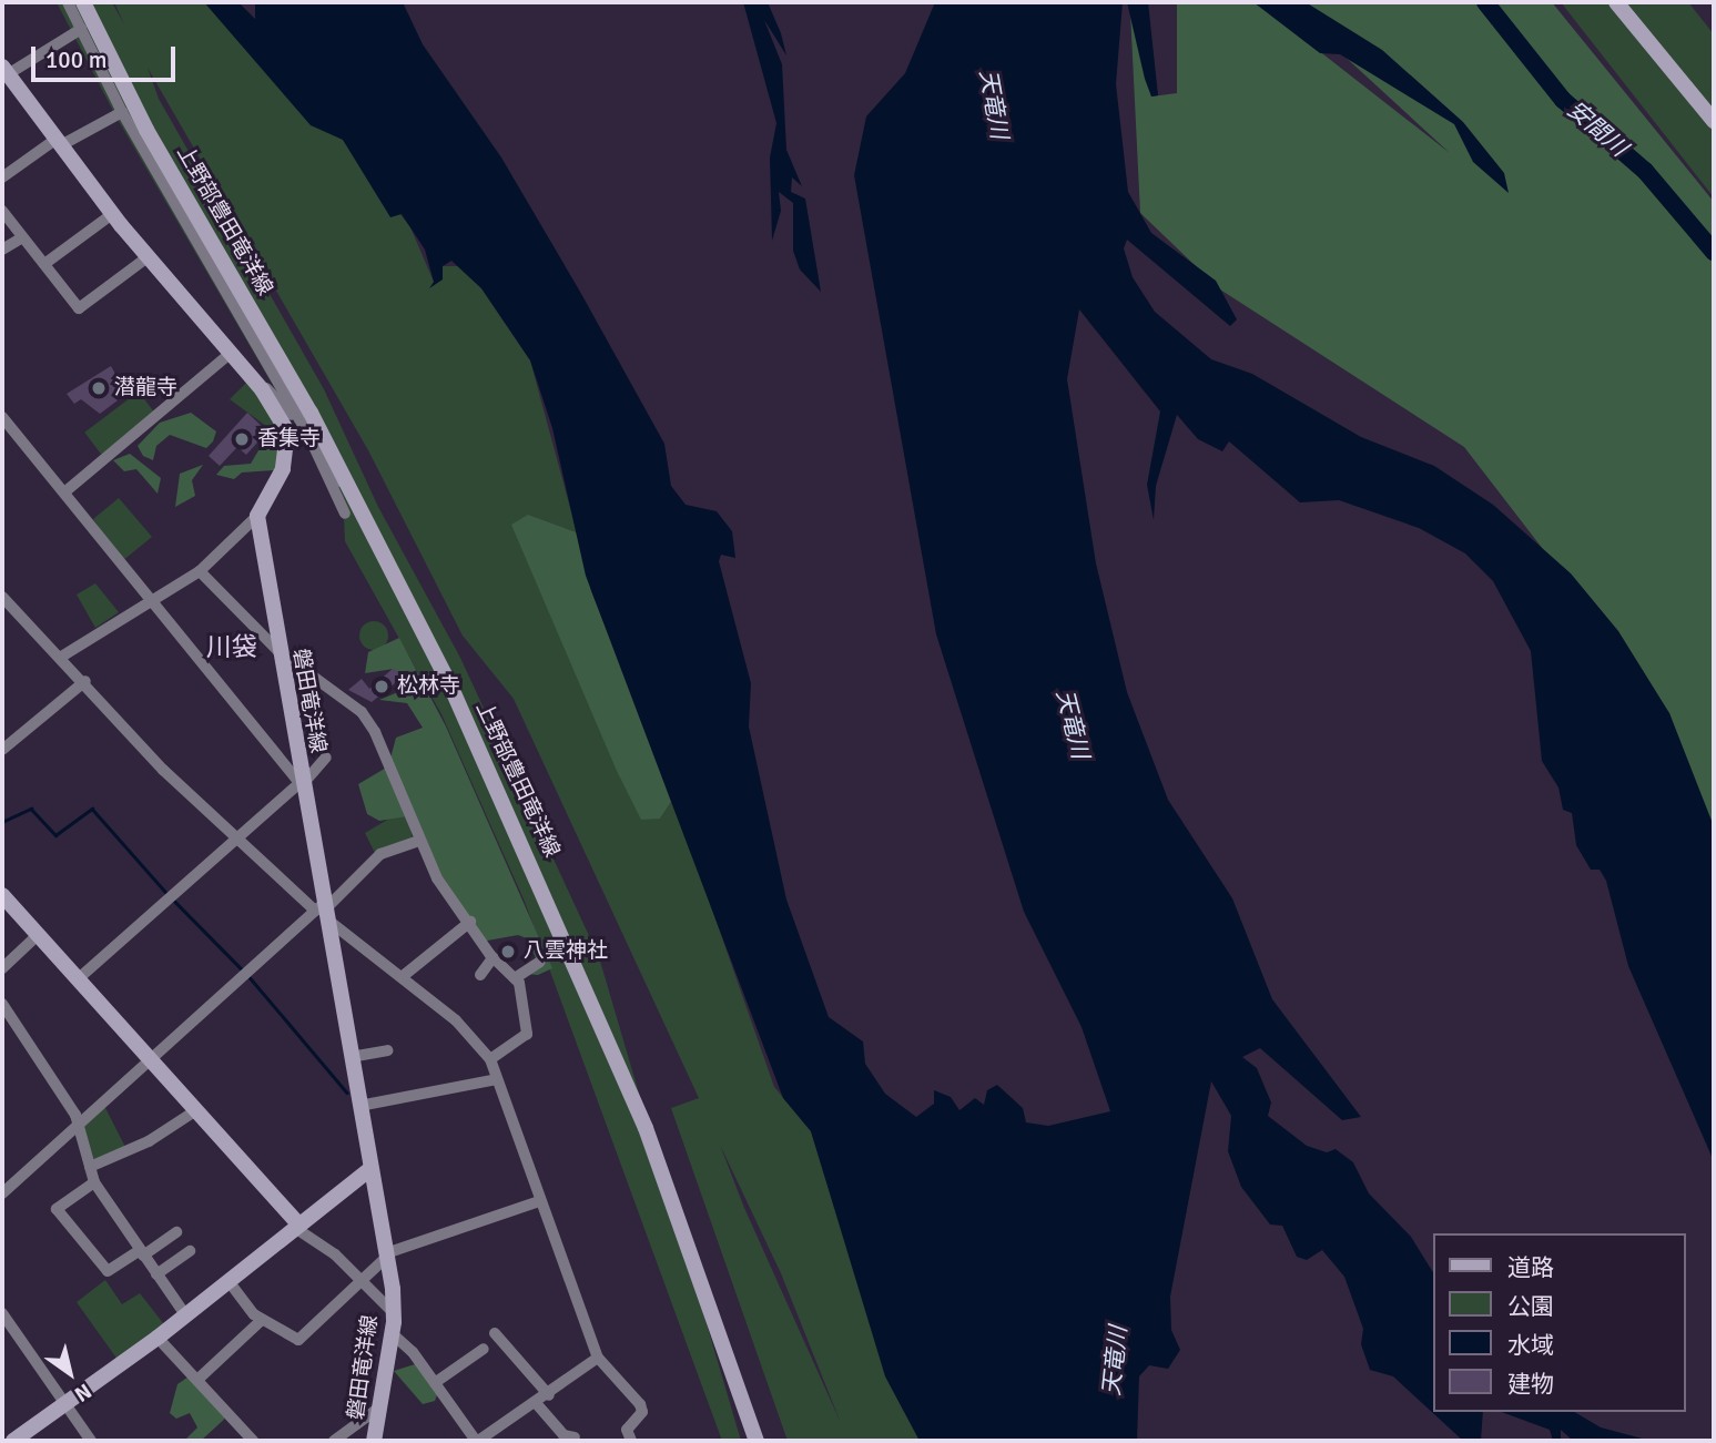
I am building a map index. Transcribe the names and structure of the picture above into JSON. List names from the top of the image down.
{
  "streets": {
    "main road": ["上野部豊田竜洋線", "磐田竜洋線"]
  },
  "districts": ["川袋"],
  "water": ["天竜川", "安間川"],
  "places": [
    "潜龍寺",
    "香集寺",
    "松林寺",
    "八雲神社"
  ],
  "legend": [
    "道路",
    "公園",
    "水域",
    "建物"
  ],
  "scale_bar": "100 m",
  "north": "bottom right"
}
